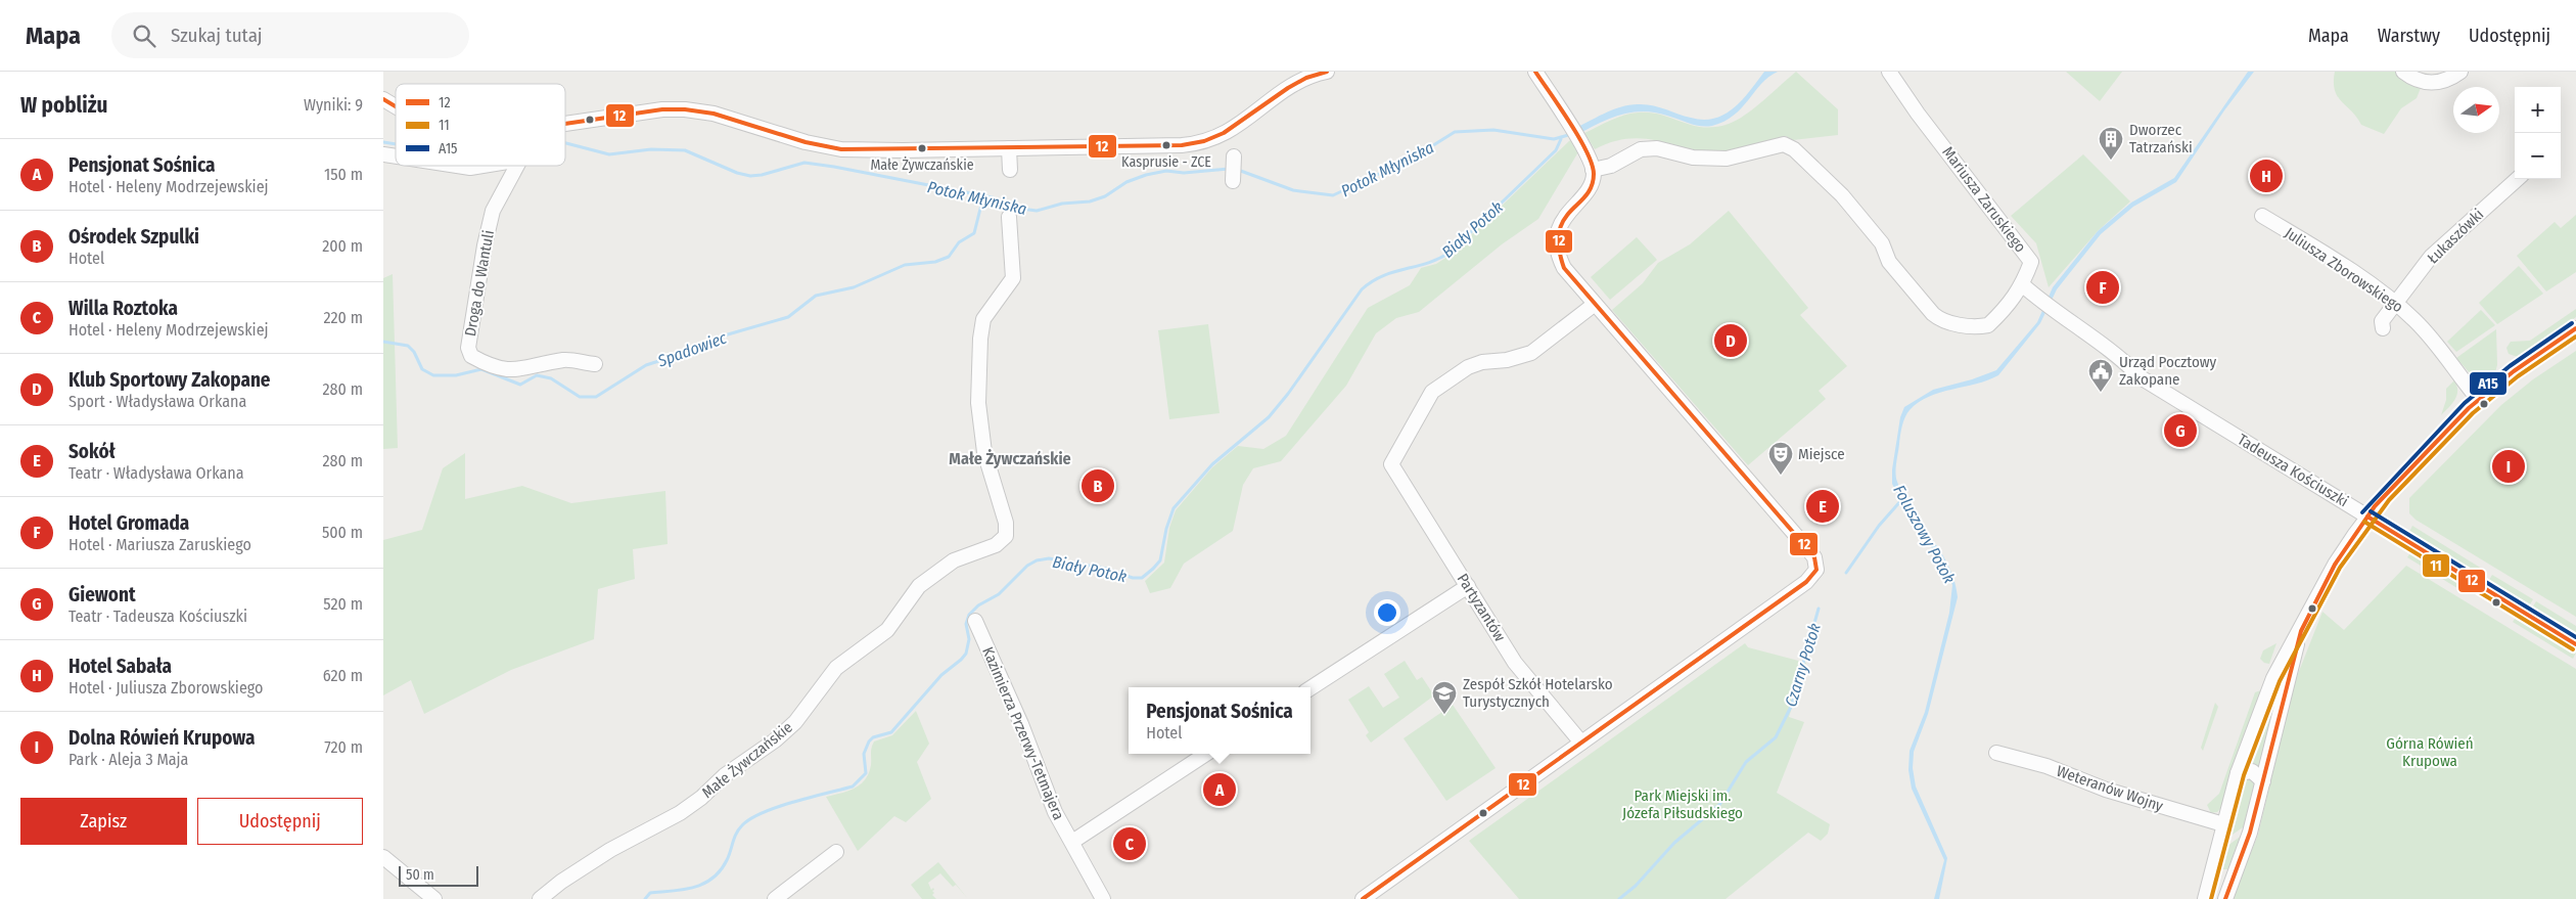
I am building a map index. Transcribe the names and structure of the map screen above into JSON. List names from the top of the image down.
{
  "streets": {
    "street": [
      "Mariusza Zaruskiego",
      "Łukaszówki",
      "Juliusza Zborowskiego",
      "Droga do Wantuli",
      "Tadeusza Kościuszki",
      "Partyzantów",
      "Kazimierza Przerwy-Tetmajera",
      "Małe Żywczańskie",
      "Weteranów Wojny"
    ]
  },
  "crossings": [
    ["Mariusza Zaruskiego", "Tadeusza Kościuszki"],
    ["Łukaszówki", "Juliusza Zborowskiego"]
  ],
  "districts": ["Małe Żywczańskie"],
  "water": [
    "Potok Młyniska",
    "Biały Potok",
    "Spadowiec",
    "Foluszowy Potok",
    "Czarny Potok"
  ],
  "parks": ["Górna Rówień Krupowa", "Park Miejski im. Józefa Piłsudskiego"],
  "places": {
    "other": ["Kasprusie - ZCE", "Małe Żywczańskie"],
    "building": ["Dworzec Tatrzański"],
    "public building": ["Urząd Pocztowy Zakopane"],
    "theatre": ["Miejsce"],
    "school or university": ["Zespół Szkół Hotelarsko Turystycznych"]
  },
  "lines": ["transit line 12", "transit line A15", "transit line 11"],
  "legend": ["12", "11", "A15"],
  "scale_bar": "50 m",
  "north": "right",
  "page": {
    "header": "Mapa",
    "search": "Szukaj tutaj",
    "nav": ["Mapa", "Warstwy", "Udostępnij"],
    "heading": ["W pobliżu", "Wyniki: 9"],
    "map_buttons": ["+", "−"],
    "list": [
      {
        "mark": "A",
        "name": "Pensjonat Sośnica",
        "note": "Hotel · Heleny Modrzejewskiej",
        "value": "150 m"
      },
      {
        "mark": "B",
        "name": "Ośrodek Szpulki",
        "note": "Hotel",
        "value": "200 m"
      },
      {
        "mark": "C",
        "name": "Willa Roztoka",
        "note": "Hotel · Heleny Modrzejewskiej",
        "value": "220 m"
      },
      {
        "mark": "D",
        "name": "Klub Sportowy Zakopane",
        "note": "Sport · Władysława Orkana",
        "value": "280 m"
      },
      {
        "mark": "E",
        "name": "Sokół",
        "note": "Teatr · Władysława Orkana",
        "value": "280 m"
      },
      {
        "mark": "F",
        "name": "Hotel Gromada",
        "note": "Hotel · Mariusza Zaruskiego",
        "value": "500 m"
      },
      {
        "mark": "G",
        "name": "Giewont",
        "note": "Teatr · Tadeusza Kościuszki",
        "value": "520 m"
      },
      {
        "mark": "H",
        "name": "Hotel Sabała",
        "note": "Hotel · Juliusza Zborowskiego",
        "value": "620 m"
      },
      {
        "mark": "I",
        "name": "Dolna Rówień Krupowa",
        "note": "Park · Aleja 3 Maja",
        "value": "720 m"
      }
    ],
    "pins": [
      "H",
      "F",
      "D",
      "G",
      "I",
      "B",
      "E",
      "A",
      "C"
    ],
    "popup": ["Pensjonat Sośnica", "Hotel"],
    "buttons": ["Zapisz", "Udostępnij"],
    "scale": "50 m"
  }
}
